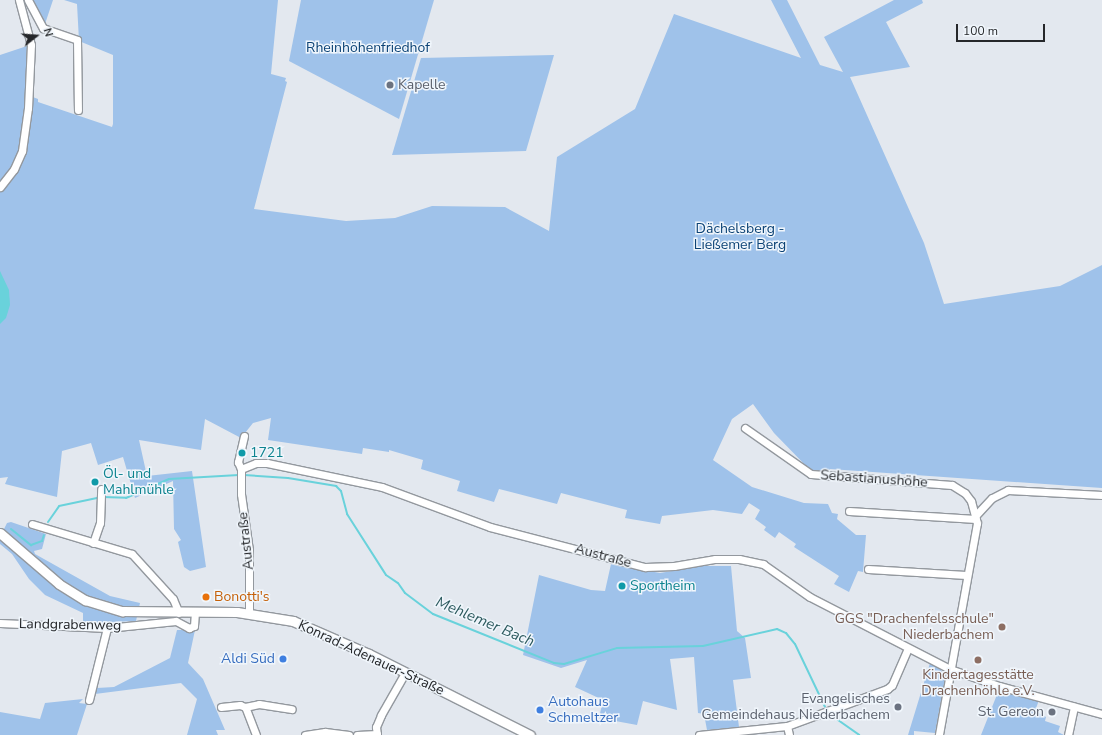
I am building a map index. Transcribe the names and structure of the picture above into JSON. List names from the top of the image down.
{
  "streets": {
    "main road": ["Konrad-Adenauer-Straße"],
    "street": ["Sebastianushöhe", "Austraße", "Landgrabenweg"]
  },
  "crossings": [
    ["Austraße", "Konrad-Adenauer-Straße"],
    ["Landgrabenweg", "Konrad-Adenauer-Straße"]
  ],
  "water": ["Mehlemer Bach"],
  "parks": ["Rheinhöhenfriedhof", "Dächelsberg - Ließemer Berg"],
  "places": [
    "Kapelle",
    "1721",
    "Öl- und Mahlmühle",
    "Sportheim",
    "Bonotti's",
    "GGS \"Drachenfelsschule\" Niederbachem",
    "Aldi Süd",
    "Kindertagesstätte Drachenhöhle e.V.",
    "Evangelisches Gemeindehaus Niederbachem",
    "Autohaus Schmeltzer",
    "St. Gereon"
  ],
  "scale_bar": "100 m",
  "north": "right"
}
